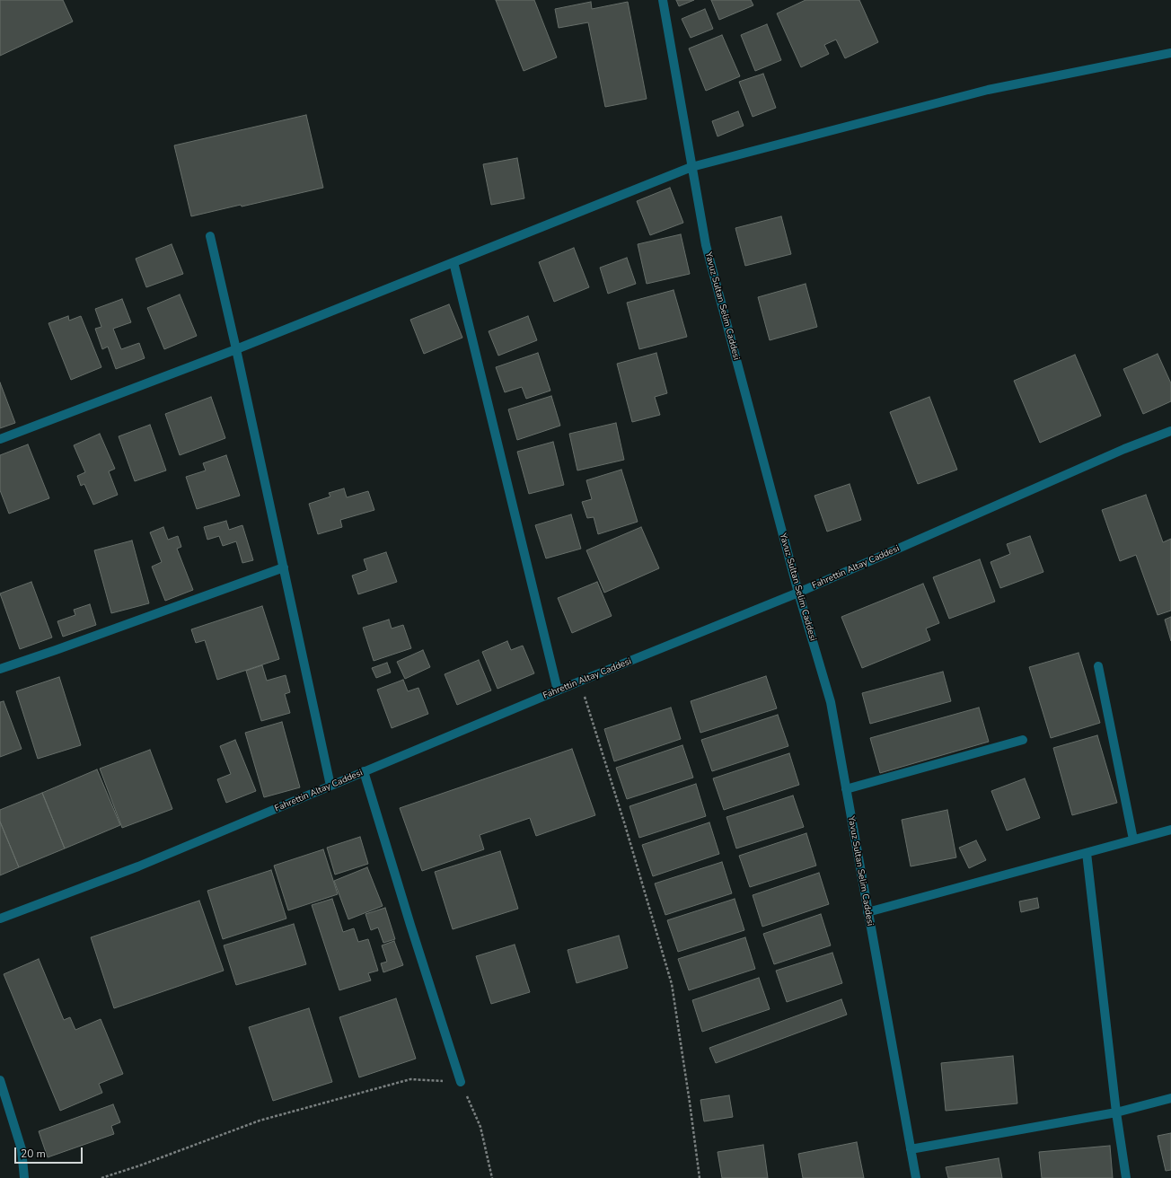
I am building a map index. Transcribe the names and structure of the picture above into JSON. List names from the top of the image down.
{
  "streets": {
    "street": ["Yavuz Sultan Selim Caddesi", "Fahrettin Altay Caddesi"]
  },
  "crossings": [
    ["Yavuz Sultan Selim Caddesi", "Fahrettin Altay Caddesi"]
  ],
  "scale_bar": "20 m"
}
